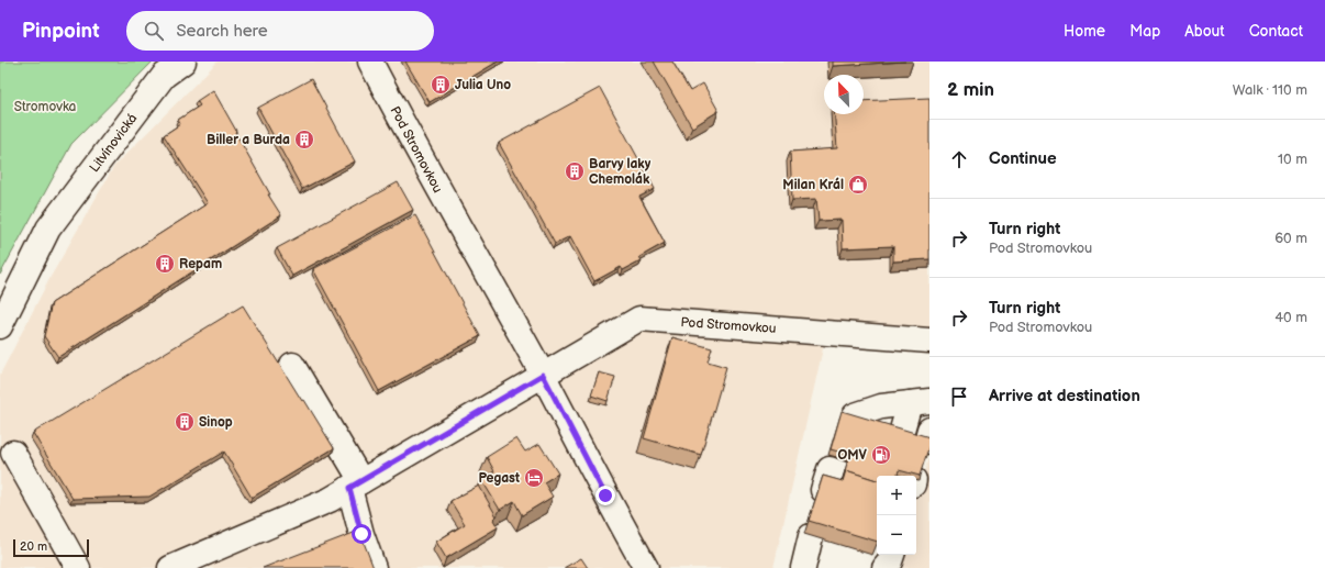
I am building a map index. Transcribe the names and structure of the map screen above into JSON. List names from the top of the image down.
{
  "streets": {
    "street": ["Litvínovická", "Pod Stromovkou"]
  },
  "parks": ["Stromovka"],
  "places": {
    "building": [
      "Julia Uno",
      "Biller a Burda",
      "Barvy laky Chemolák",
      "Repam",
      "Sinop"
    ],
    "shop": ["Milan Král"],
    "fuel station": ["OMV"],
    "hotel": ["Pegast"]
  },
  "scale_bar": "20 m",
  "north": "top left",
  "page": {
    "header": "Pinpoint",
    "search": "Search here",
    "nav": [
      "Home",
      "Map",
      "About",
      "Contact"
    ],
    "heading": ["2 min", "Walk · 110 m"],
    "list": [
      ["Continue", "10 m"],
      ["Turn right", "Pod Stromovkou", "60 m"],
      ["Turn right", "Pod Stromovkou", "40 m"],
      "Arrive at destination"
    ],
    "map_buttons": ["+", "−"],
    "scale": "20 m"
  }
}
